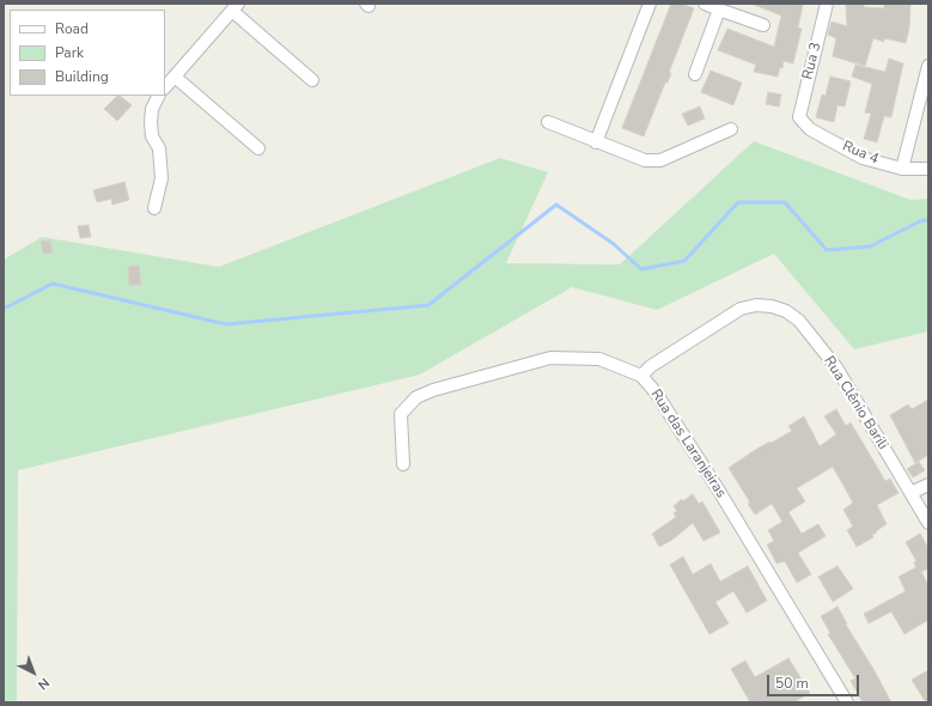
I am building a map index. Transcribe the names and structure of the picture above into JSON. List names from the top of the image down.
{
  "streets": {
    "street": [
      "Rua 3",
      "Rua 4",
      "Rua Clênio Barili",
      "Rua das Laranjeiras"
    ]
  },
  "crossings": [
    ["Rua 3", "Rua 4"],
    ["Rua Clênio Barili", "Rua das Laranjeiras"]
  ],
  "legend": ["Road", "Park", "Building"],
  "scale_bar": "50 m",
  "north": "bottom right"
}
